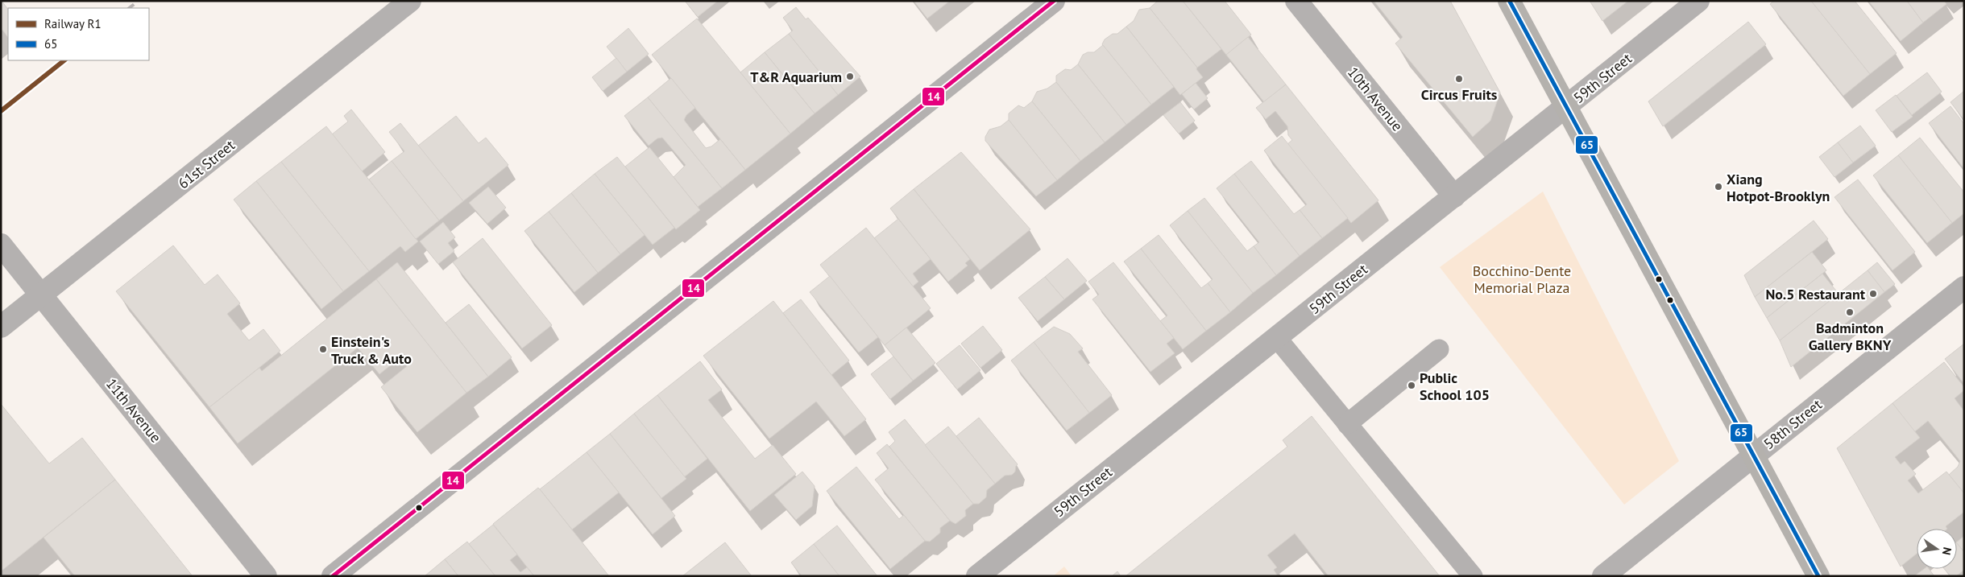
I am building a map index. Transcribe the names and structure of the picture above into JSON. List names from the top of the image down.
{
  "streets": {
    "street": [
      "59th Street",
      "10th Avenue",
      "61st Street",
      "11th Avenue",
      "58th Street"
    ]
  },
  "crossings": [
    ["59th Street", "10th Avenue"],
    ["61st Street", "11th Avenue"]
  ],
  "parks": ["Bocchino-Dente Memorial Plaza"],
  "places": [
    "T&R Aquarium",
    "Circus Fruits",
    "Xiang Hotpot-Brooklyn",
    "No.5 Restaurant",
    "Badminton Gallery BKNY",
    "Einstein's Truck & Auto",
    "Public School 105"
  ],
  "lines": ["transit line 14", "transit line 65", "rail line R1"],
  "legend": ["Railway R1", "65"],
  "north": "right"
}
